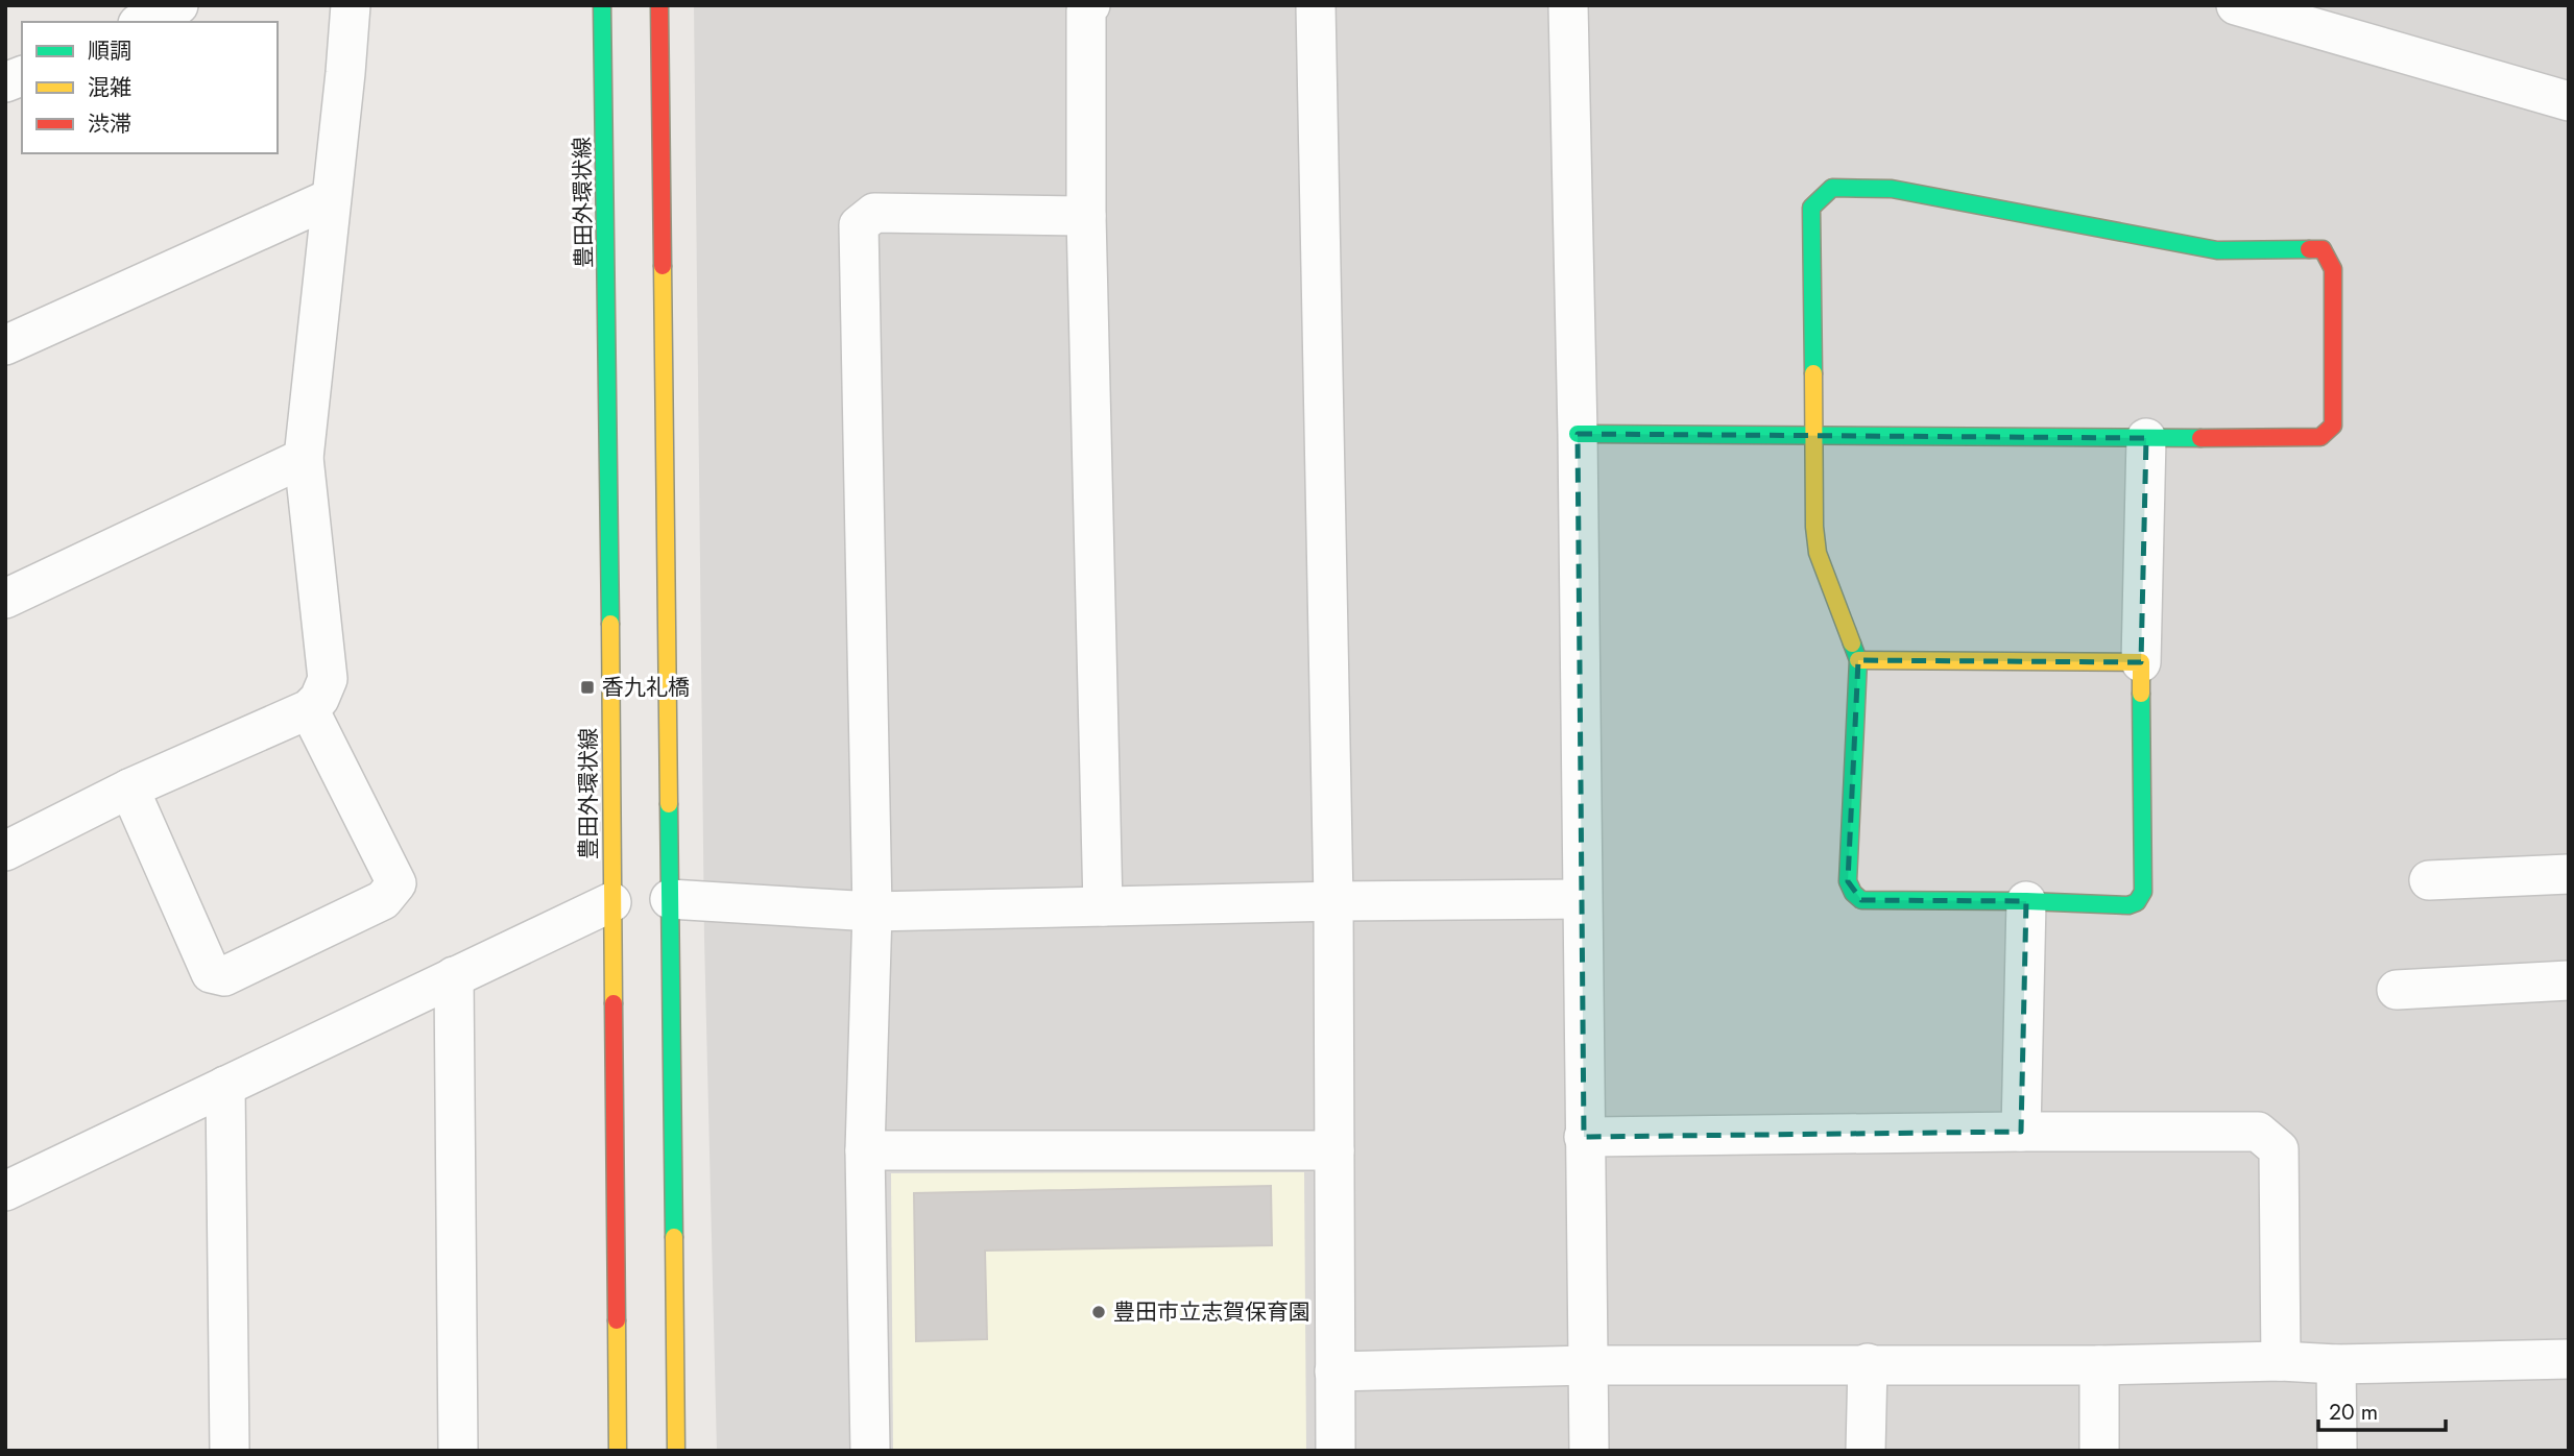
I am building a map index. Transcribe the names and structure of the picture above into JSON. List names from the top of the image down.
{
  "streets": {
    "street": ["豊田外環状線"]
  },
  "places": {
    "transit": ["香九礼橋"],
    "other": ["豊田市立志賀保育園"]
  },
  "legend": ["順調", "混雑", "渋滞"],
  "scale_bar": "20 m"
}
